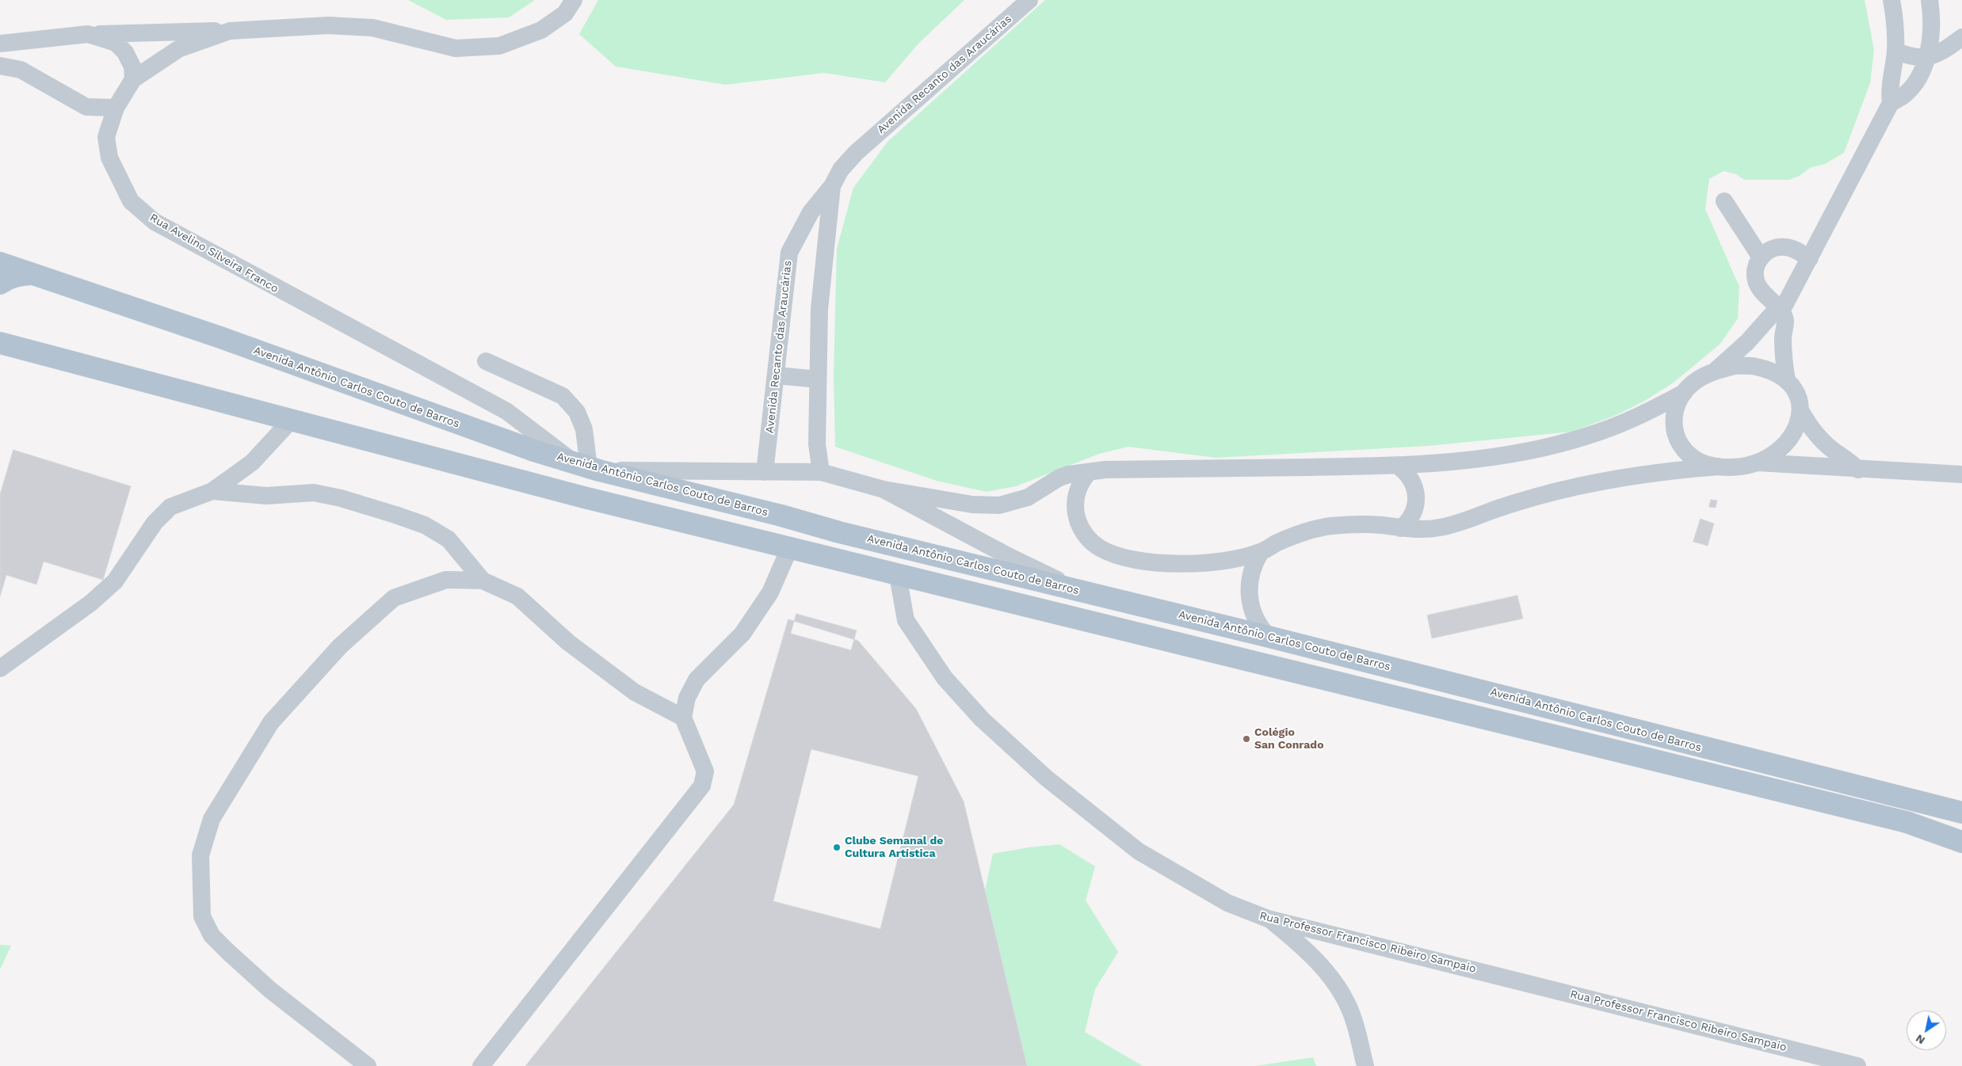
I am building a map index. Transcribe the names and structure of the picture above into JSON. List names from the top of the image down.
{
  "streets": {
    "main road": ["Avenida Antônio Carlos Couto de Barros"],
    "street": ["Avenida Recanto das Araucárias", "Rua Avelino Silveira Franco", "Rua Professor Francisco Ribeiro Sampaio"]
  },
  "crossings": [
    ["Rua Avelino Silveira Franco", "Avenida Antônio Carlos Couto de Barros"],
    ["Avenida Antônio Carlos Couto de Barros", "Rua Professor Francisco Ribeiro Sampaio"]
  ],
  "places": ["Colégio San Conrado", "Clube Semanal de Cultura Artística"],
  "north": "bottom left"
}
